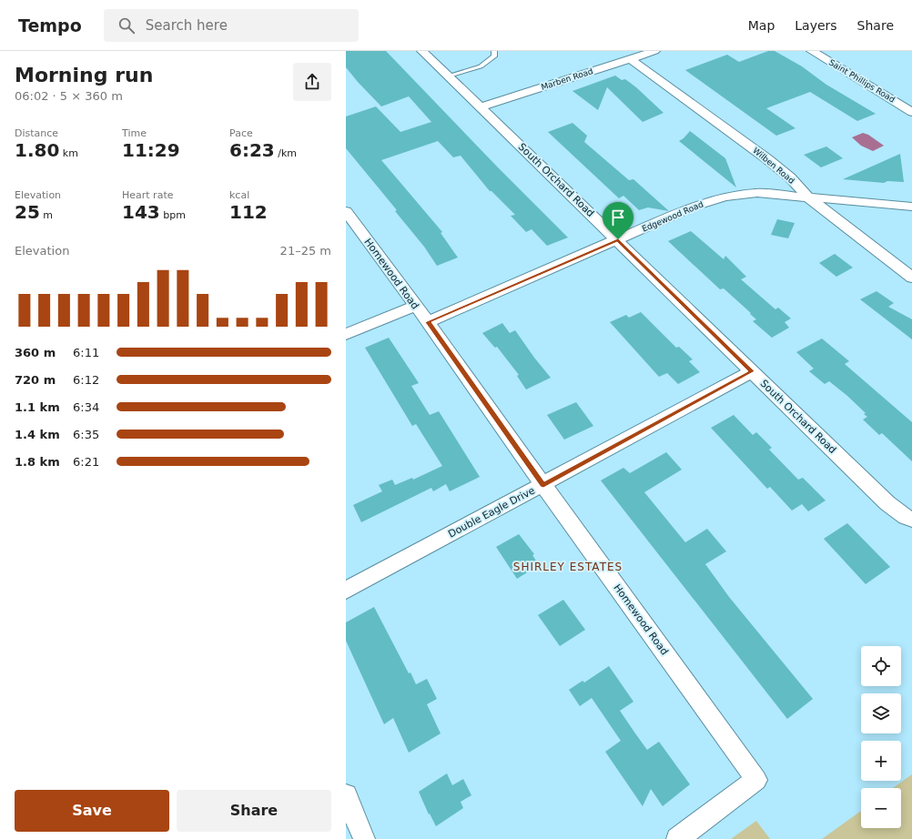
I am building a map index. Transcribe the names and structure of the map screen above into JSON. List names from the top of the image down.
{
  "streets": {
    "street": [
      "Marben Road",
      "Saint Phillips Road",
      "Wilben Road",
      "South Orchard Road",
      "Edgewood Road",
      "Homewood Road",
      "Double Eagle Drive"
    ]
  },
  "crossings": [
    ["Marben Road", "Wilben Road"],
    ["Marben Road", "South Orchard Road"],
    ["Wilben Road", "Edgewood Road"],
    ["South Orchard Road", "Edgewood Road"],
    ["South Orchard Road", "Double Eagle Drive"],
    ["Edgewood Road", "Homewood Road"],
    ["Homewood Road", "Double Eagle Drive"]
  ],
  "districts": ["SHIRLEY ESTATES"],
  "page": {
    "header": "Tempo",
    "search": "Search here",
    "nav": ["Map", "Layers", "Share"],
    "heading": ["Morning run", "06:02 · 5 × 360 m"],
    "stats": [
      ["Distance", "1.80 km"],
      ["Time", "11:29"],
      ["Pace", "6:23 /km"],
      ["Elevation", "25 m"],
      ["Heart rate", "143 bpm"],
      ["kcal", "112"]
    ],
    "chart": ["Elevation", "21–25 m"],
    "list": [
      {
        "name": "360 m",
        "note": "6:11"
      },
      {
        "name": "720 m",
        "note": "6:12"
      },
      {
        "name": "1.1 km",
        "note": "6:34"
      },
      {
        "name": "1.4 km",
        "note": "6:35"
      },
      {
        "name": "1.8 km",
        "note": "6:21"
      }
    ],
    "map_buttons": ["+", "−"],
    "buttons": ["Save", "Share"]
  }
}
